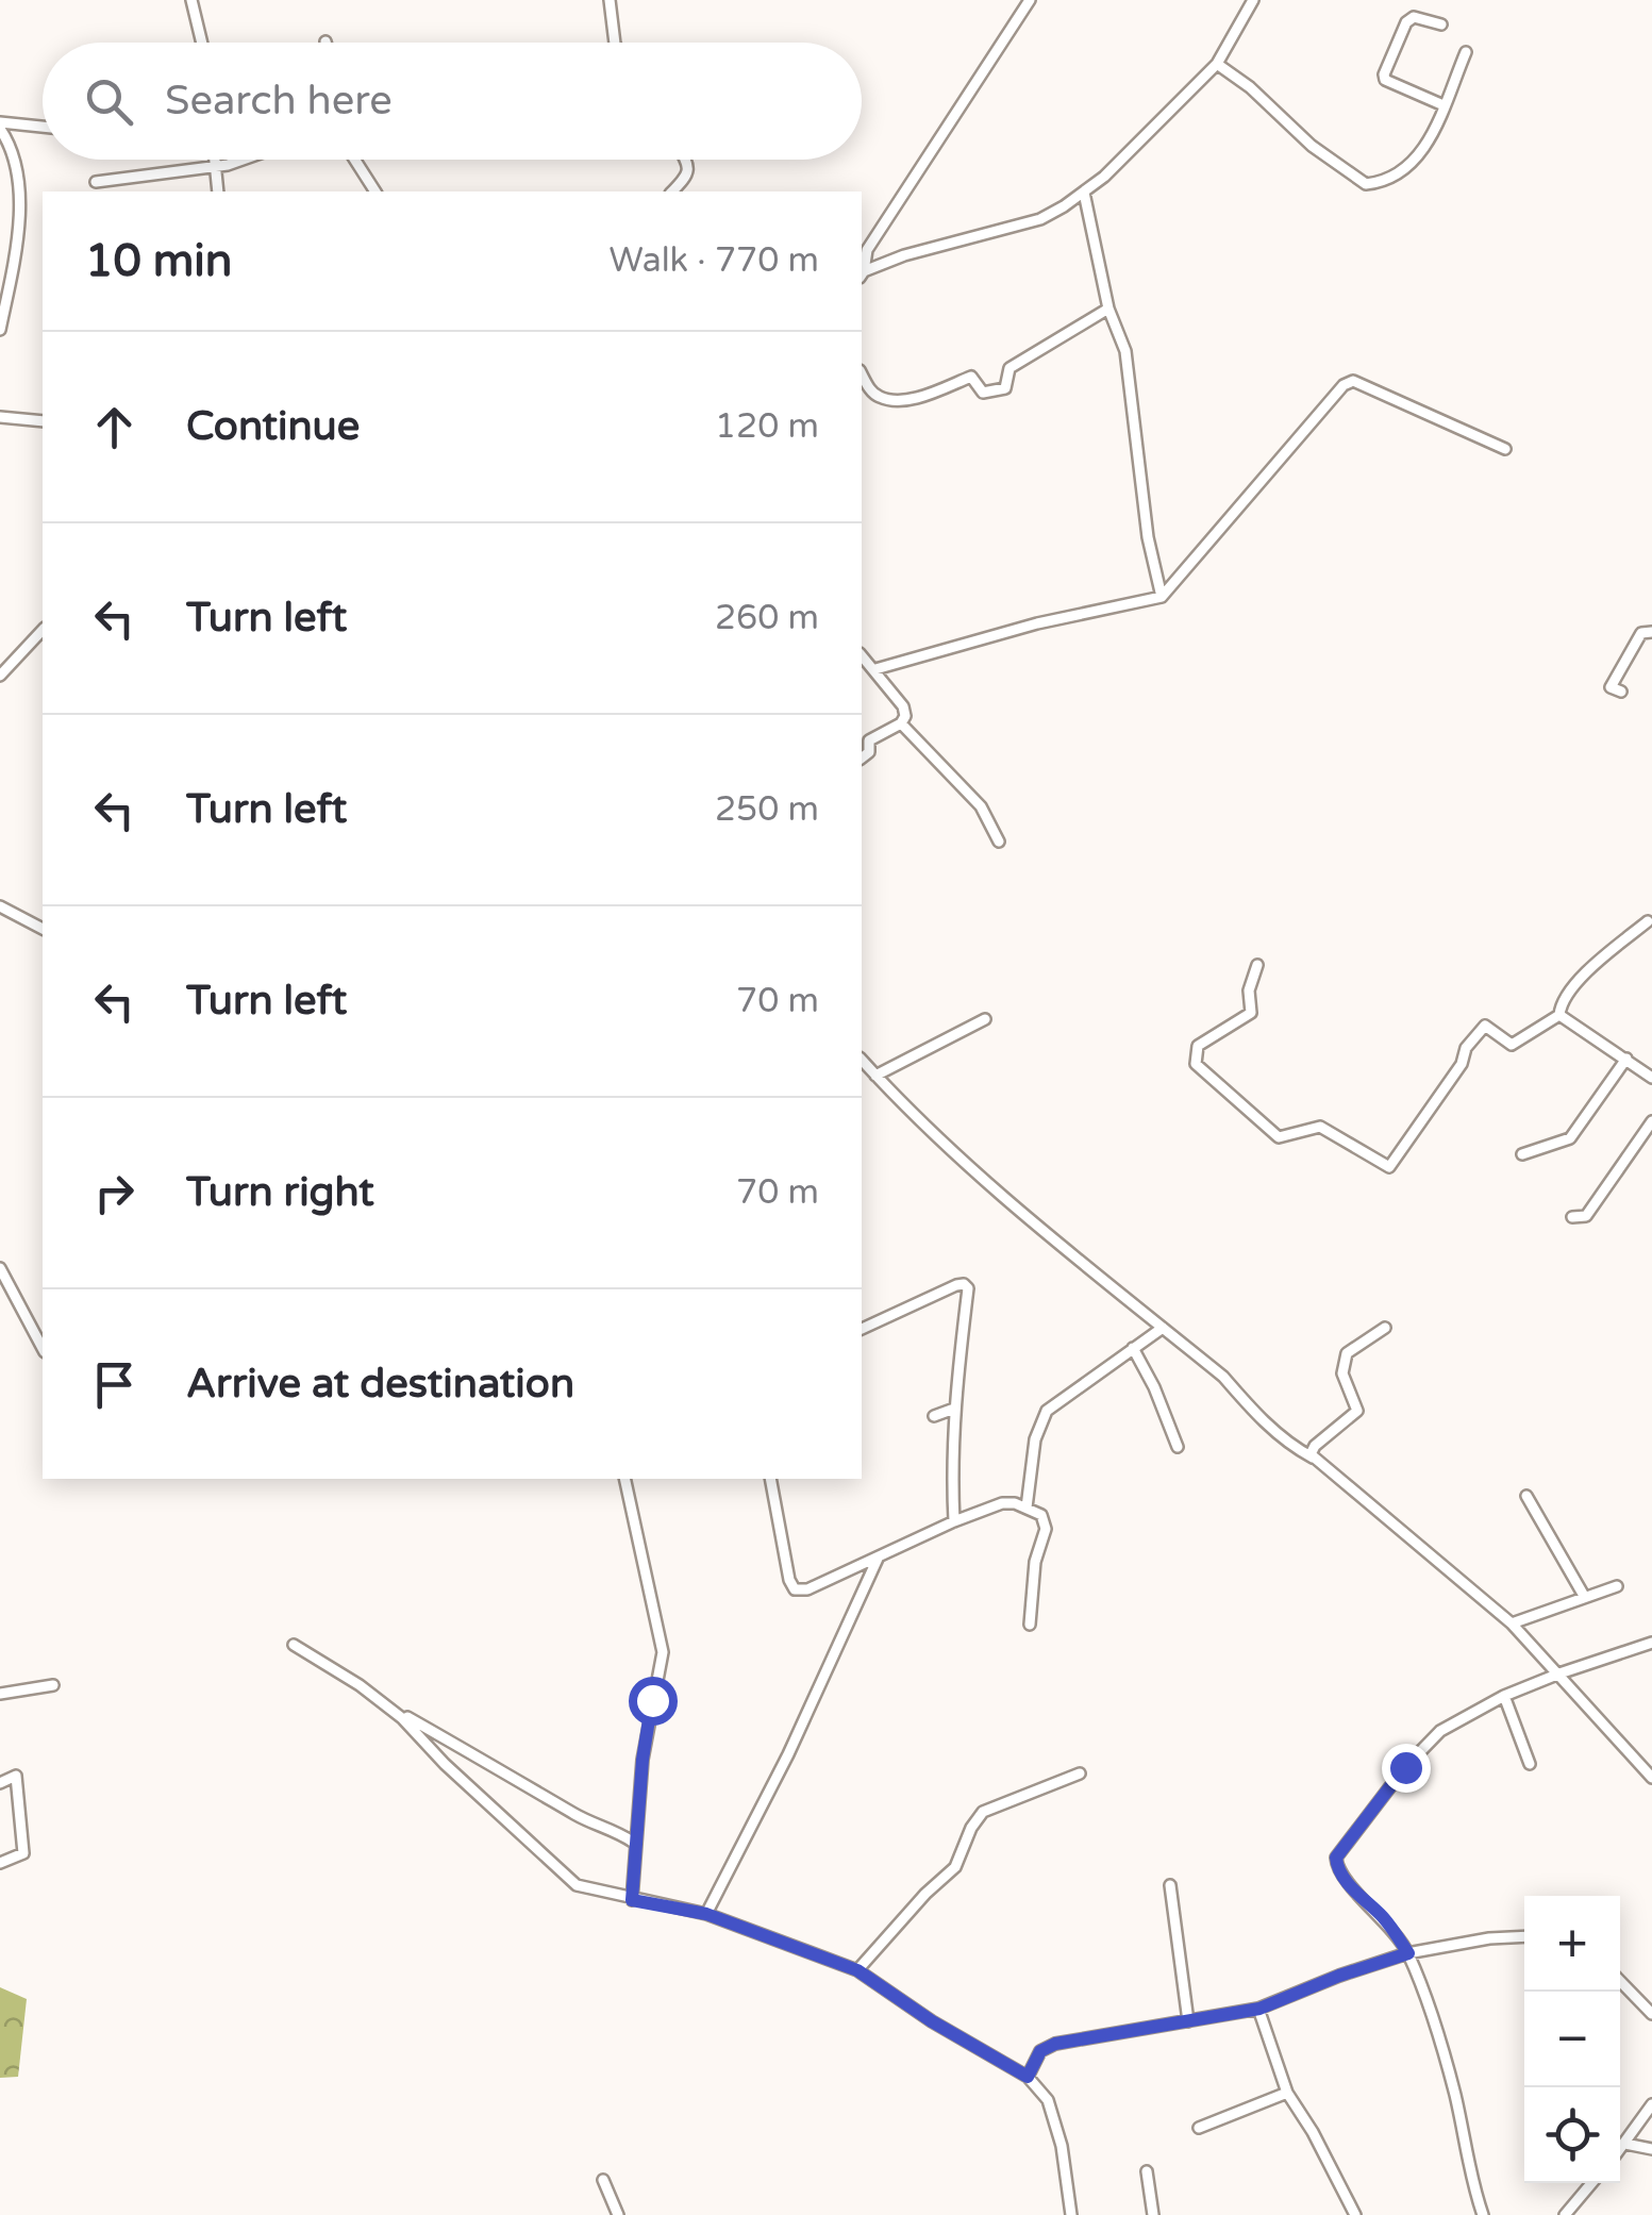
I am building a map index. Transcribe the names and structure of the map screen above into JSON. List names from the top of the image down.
{
  "page": {
    "search": "Search here",
    "heading": ["10 min", "Walk · 770 m"],
    "list": [
      ["Continue", "120 m"],
      ["Turn left", "260 m"],
      ["Turn left", "250 m"],
      ["Turn left", "70 m"],
      ["Turn right", "70 m"],
      "Arrive at destination"
    ],
    "map_buttons": ["+", "−"]
  }
}
